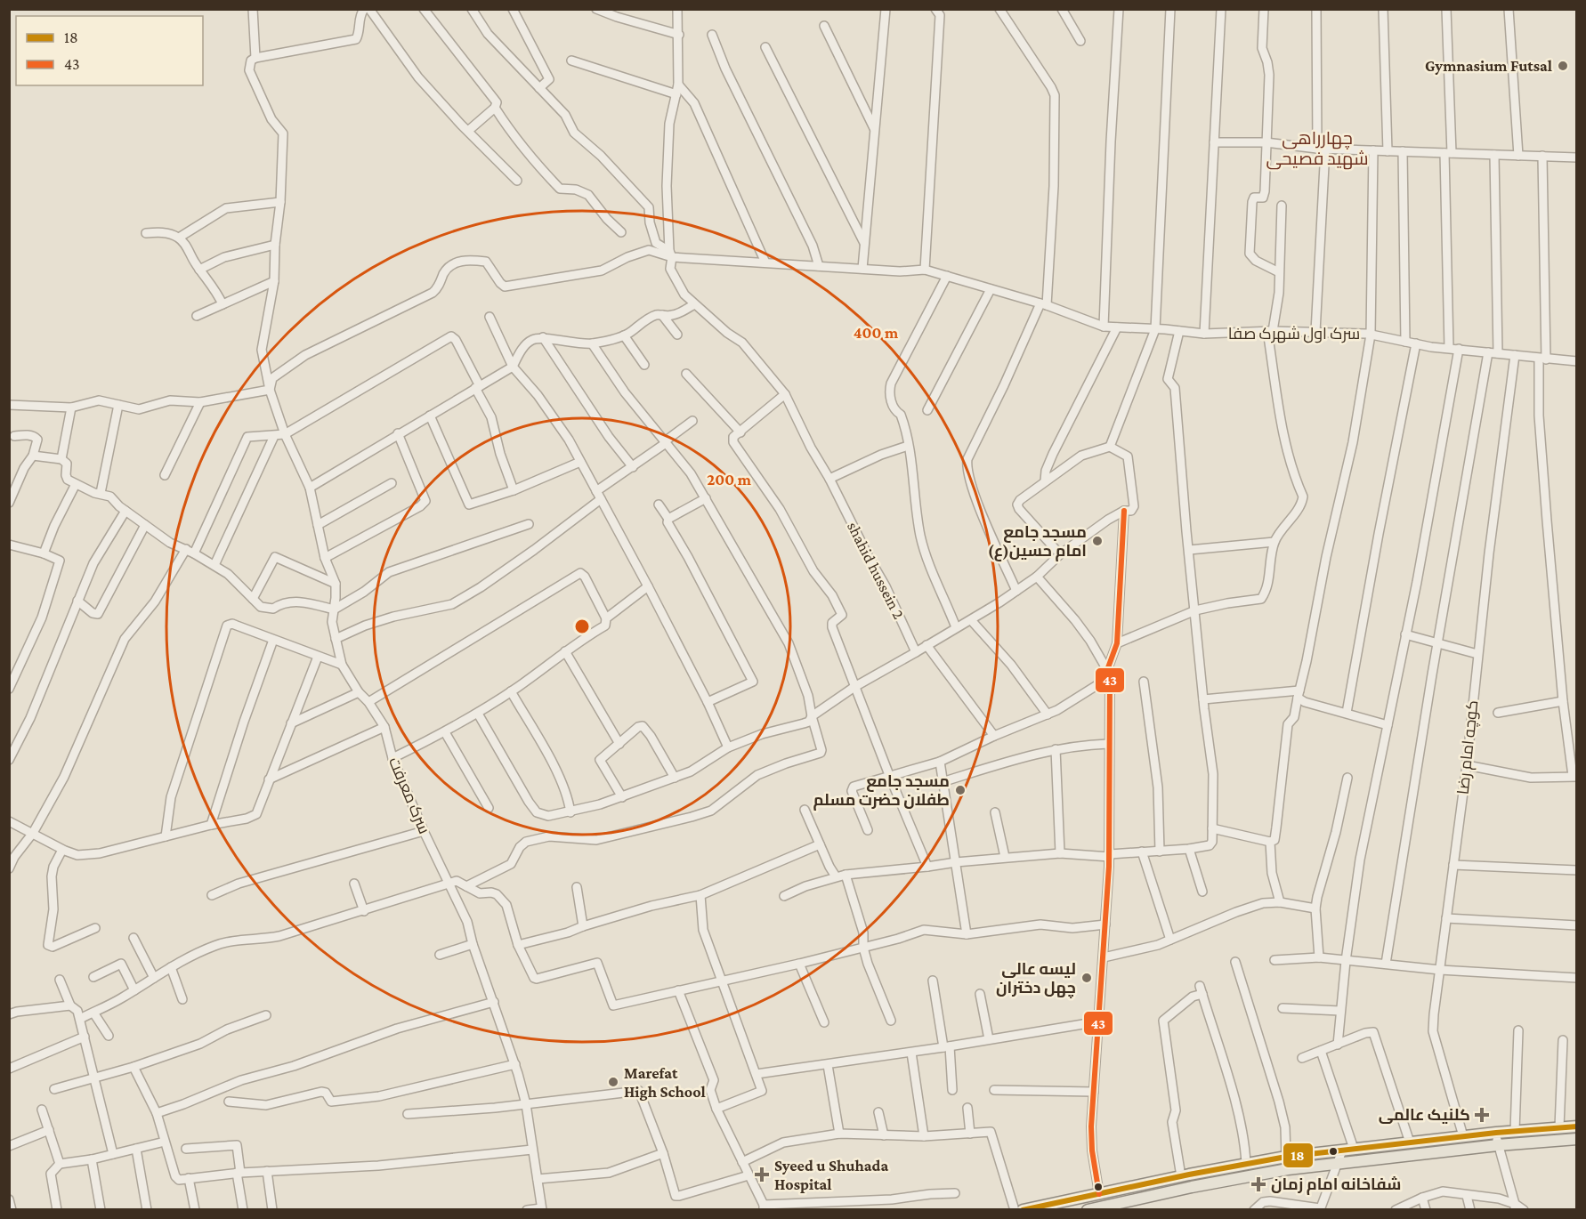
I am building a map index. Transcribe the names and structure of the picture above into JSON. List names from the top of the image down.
{
  "streets": {
    "street": [
      "سرک اول شهرک صفا",
      "shahid hussein 2",
      "کوچه امام رضا",
      "سرک معرفت"
    ]
  },
  "crossings": [
    ["سرک اول شهرک صفا", "shahid hussein 2"],
    ["سرک اول شهرک صفا", "کوچه امام رضا"]
  ],
  "districts": ["چهارراهی شهید فصیحی"],
  "places": {
    "other": [
      "Gymnasium Futsal",
      "مسجد جامع امام حسین(ع)",
      "مسجد جامع طفلان حضرت مسلم",
      "لیسه عالی چهل دختران",
      "Marefat High School"
    ],
    "health": ["کلنیک عالمی", "Syeed u Shuhada Hospital", "شفاخانه امام زمان"]
  },
  "lines": ["transit line 43", "transit line 18"],
  "legend": ["18", "43"],
  "rings": ["400 m", "200 m"]
}
